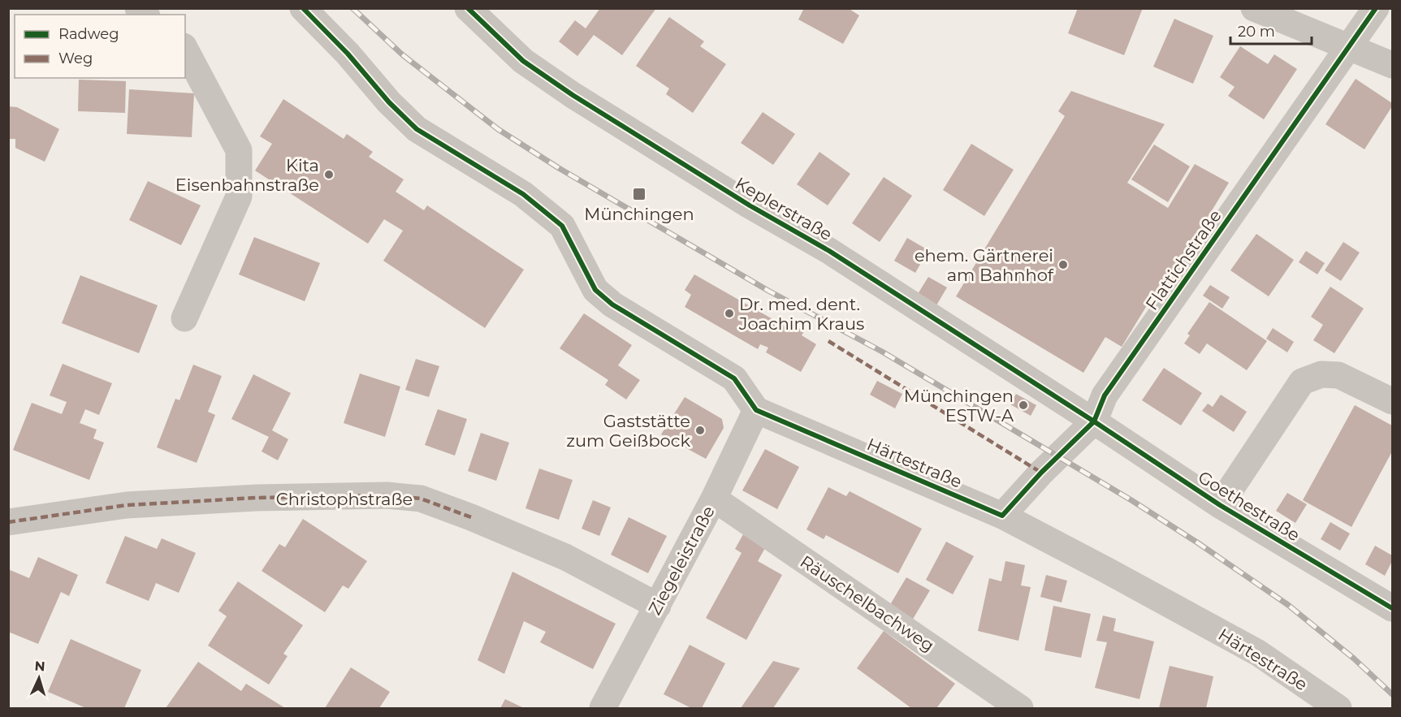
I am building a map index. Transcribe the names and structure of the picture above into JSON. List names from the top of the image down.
{
  "streets": {
    "street": [
      "Keplerstraße",
      "Flattichstraße",
      "Härtestraße",
      "Christophstraße",
      "Goethestraße",
      "Ziegeleistraße",
      "Räuschelbachweg"
    ]
  },
  "crossings": [
    ["Keplerstraße", "Flattichstraße"],
    ["Keplerstraße", "Goethestraße"],
    ["Flattichstraße", "Härtestraße"],
    ["Flattichstraße", "Goethestraße"],
    ["Härtestraße", "Ziegeleistraße"],
    ["Christophstraße", "Ziegeleistraße"],
    ["Ziegeleistraße", "Räuschelbachweg"]
  ],
  "places": {
    "other": [
      "Kita Eisenbahnstraße",
      "ehem. Gärtnerei am Bahnhof",
      "Dr. med. dent. Joachim Kraus",
      "Münchingen ESTW-A",
      "Gaststätte zum Geißbock"
    ],
    "transit": ["Münchingen"]
  },
  "legend": ["Radweg", "Weg"],
  "scale_bar": "20 m",
  "north": "top"
}
